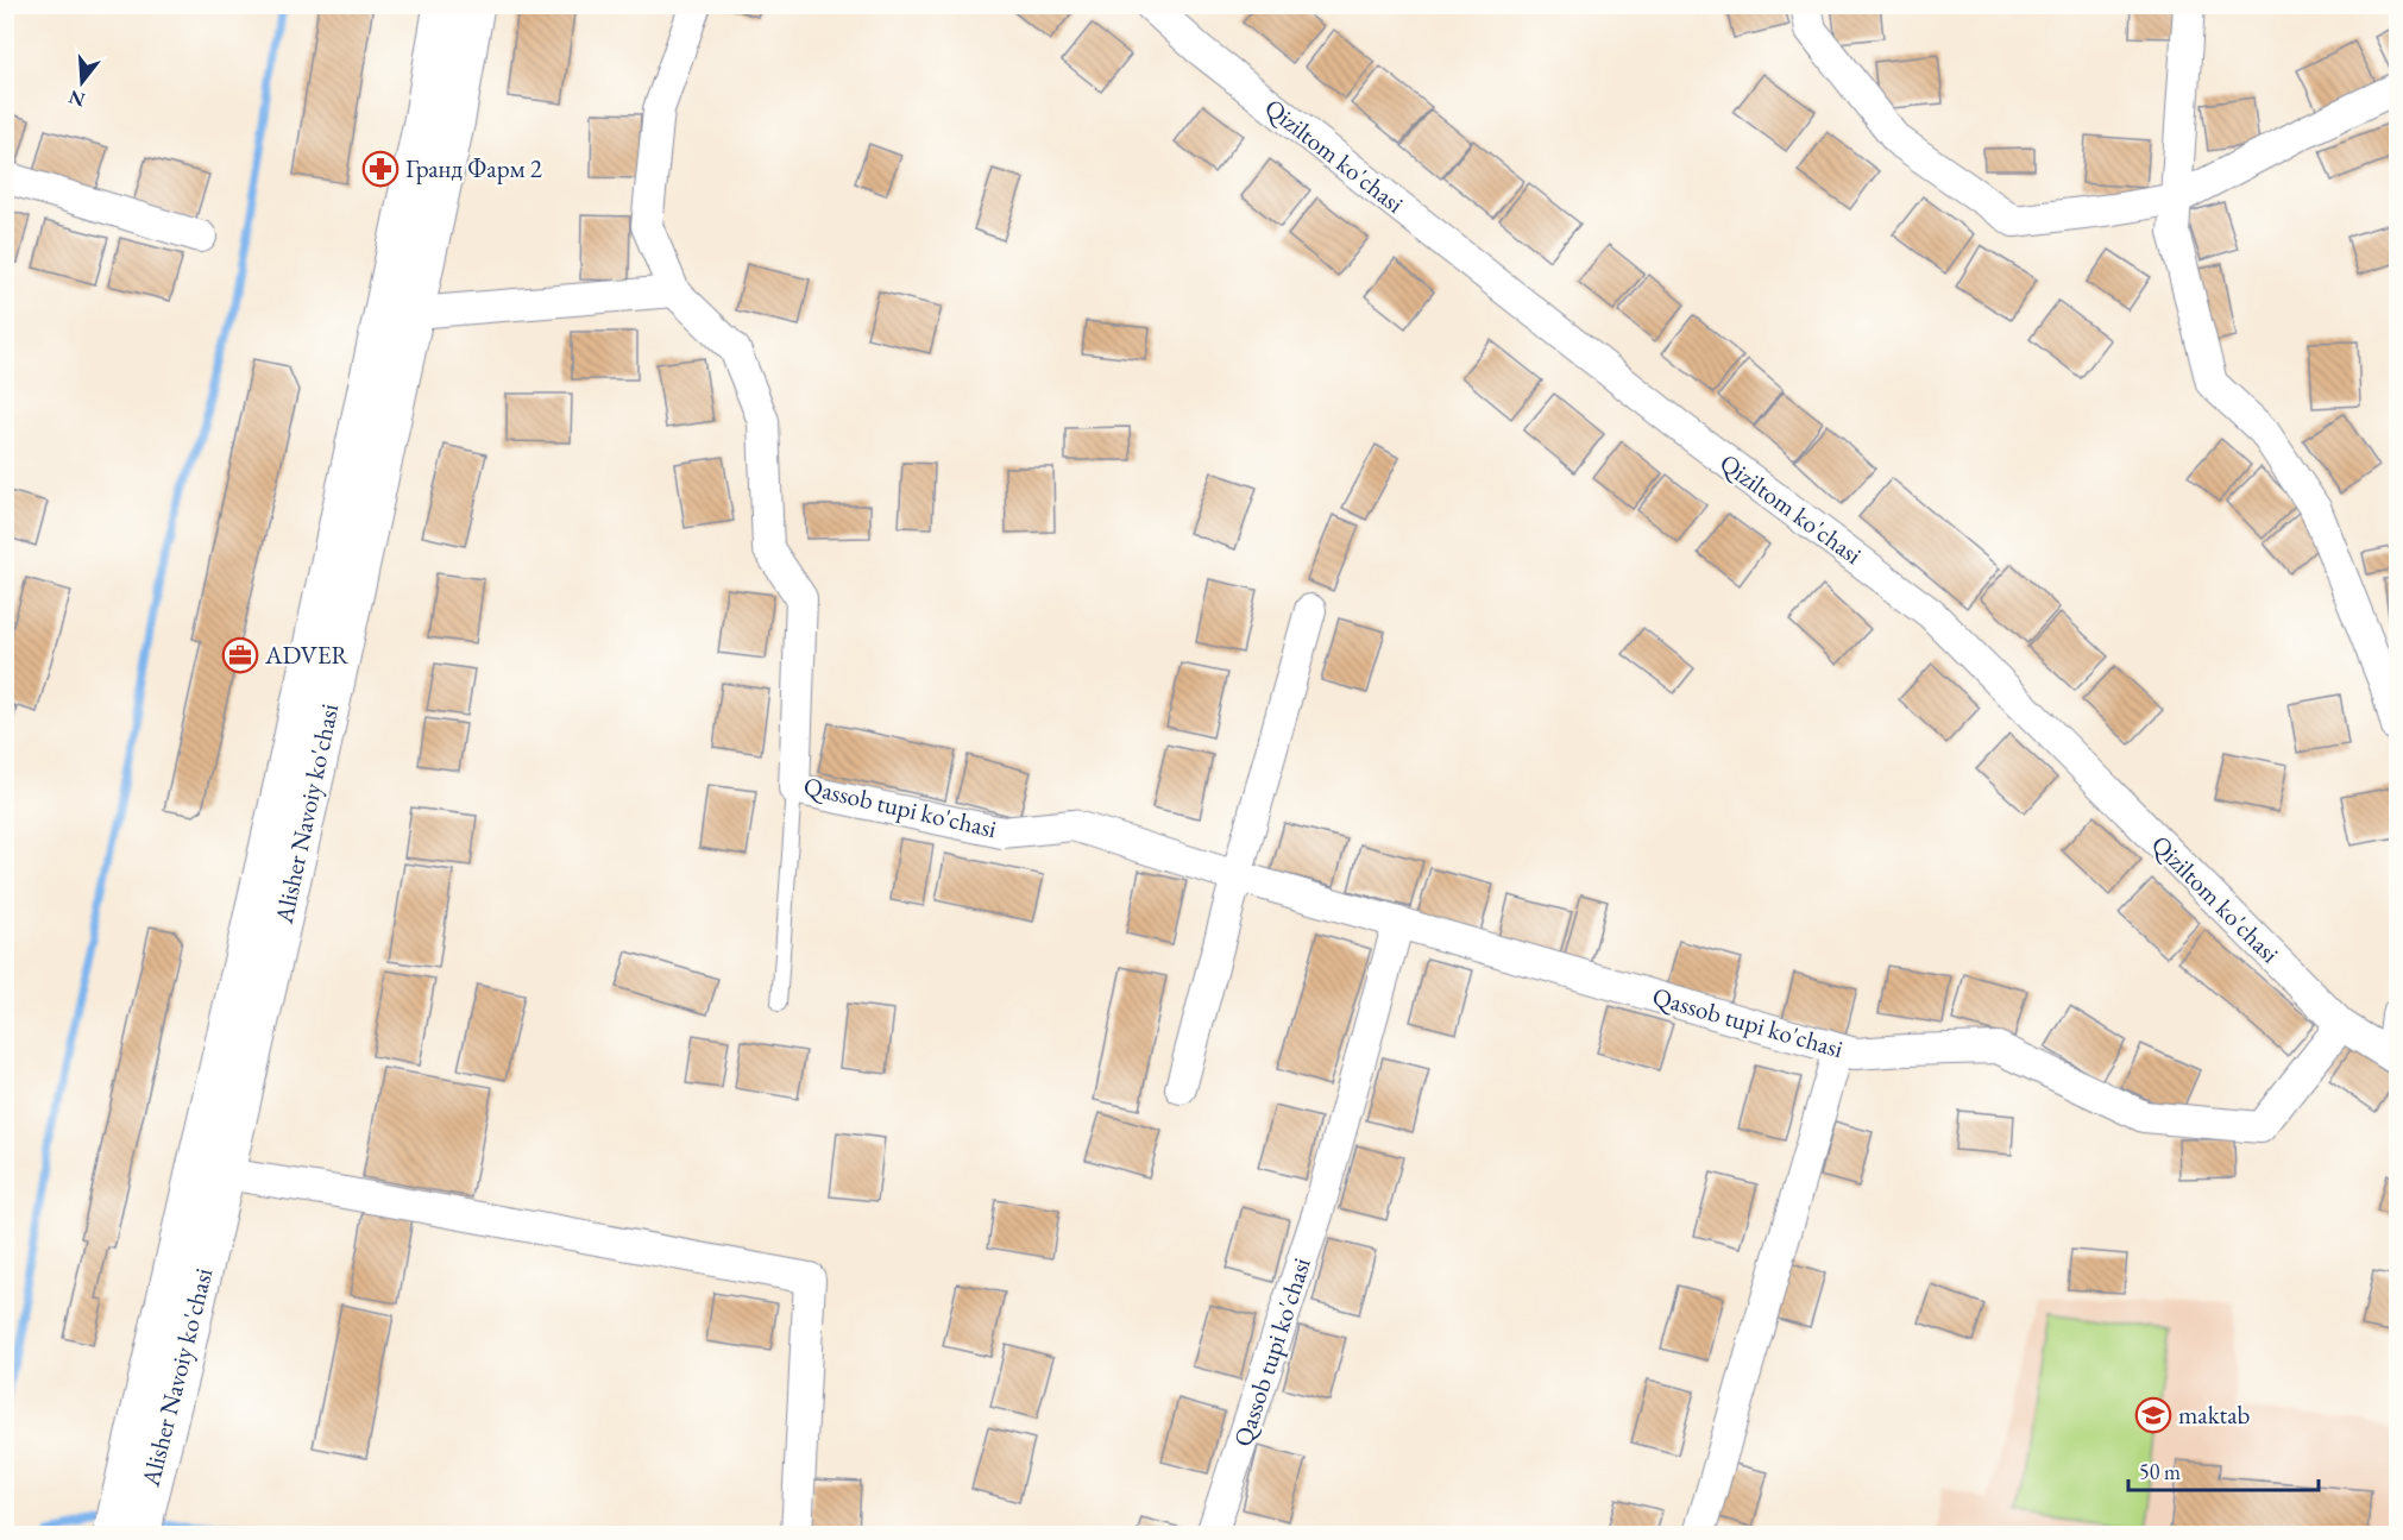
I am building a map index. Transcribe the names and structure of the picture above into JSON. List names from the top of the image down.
{
  "streets": {
    "main road": ["Alisher Navoiy ko'chasi"],
    "street": ["Qiziltom ko'chasi", "Qassob tupi ko'chasi"]
  },
  "crossings": [
    ["Qiziltom ko'chasi", "Qassob tupi ko'chasi"]
  ],
  "places": {
    "pharmacy": ["Гранд Фарм 2"],
    "office": ["ADVER"],
    "school or university": ["maktab"]
  },
  "scale_bar": "50 m",
  "north": "bottom"
}
